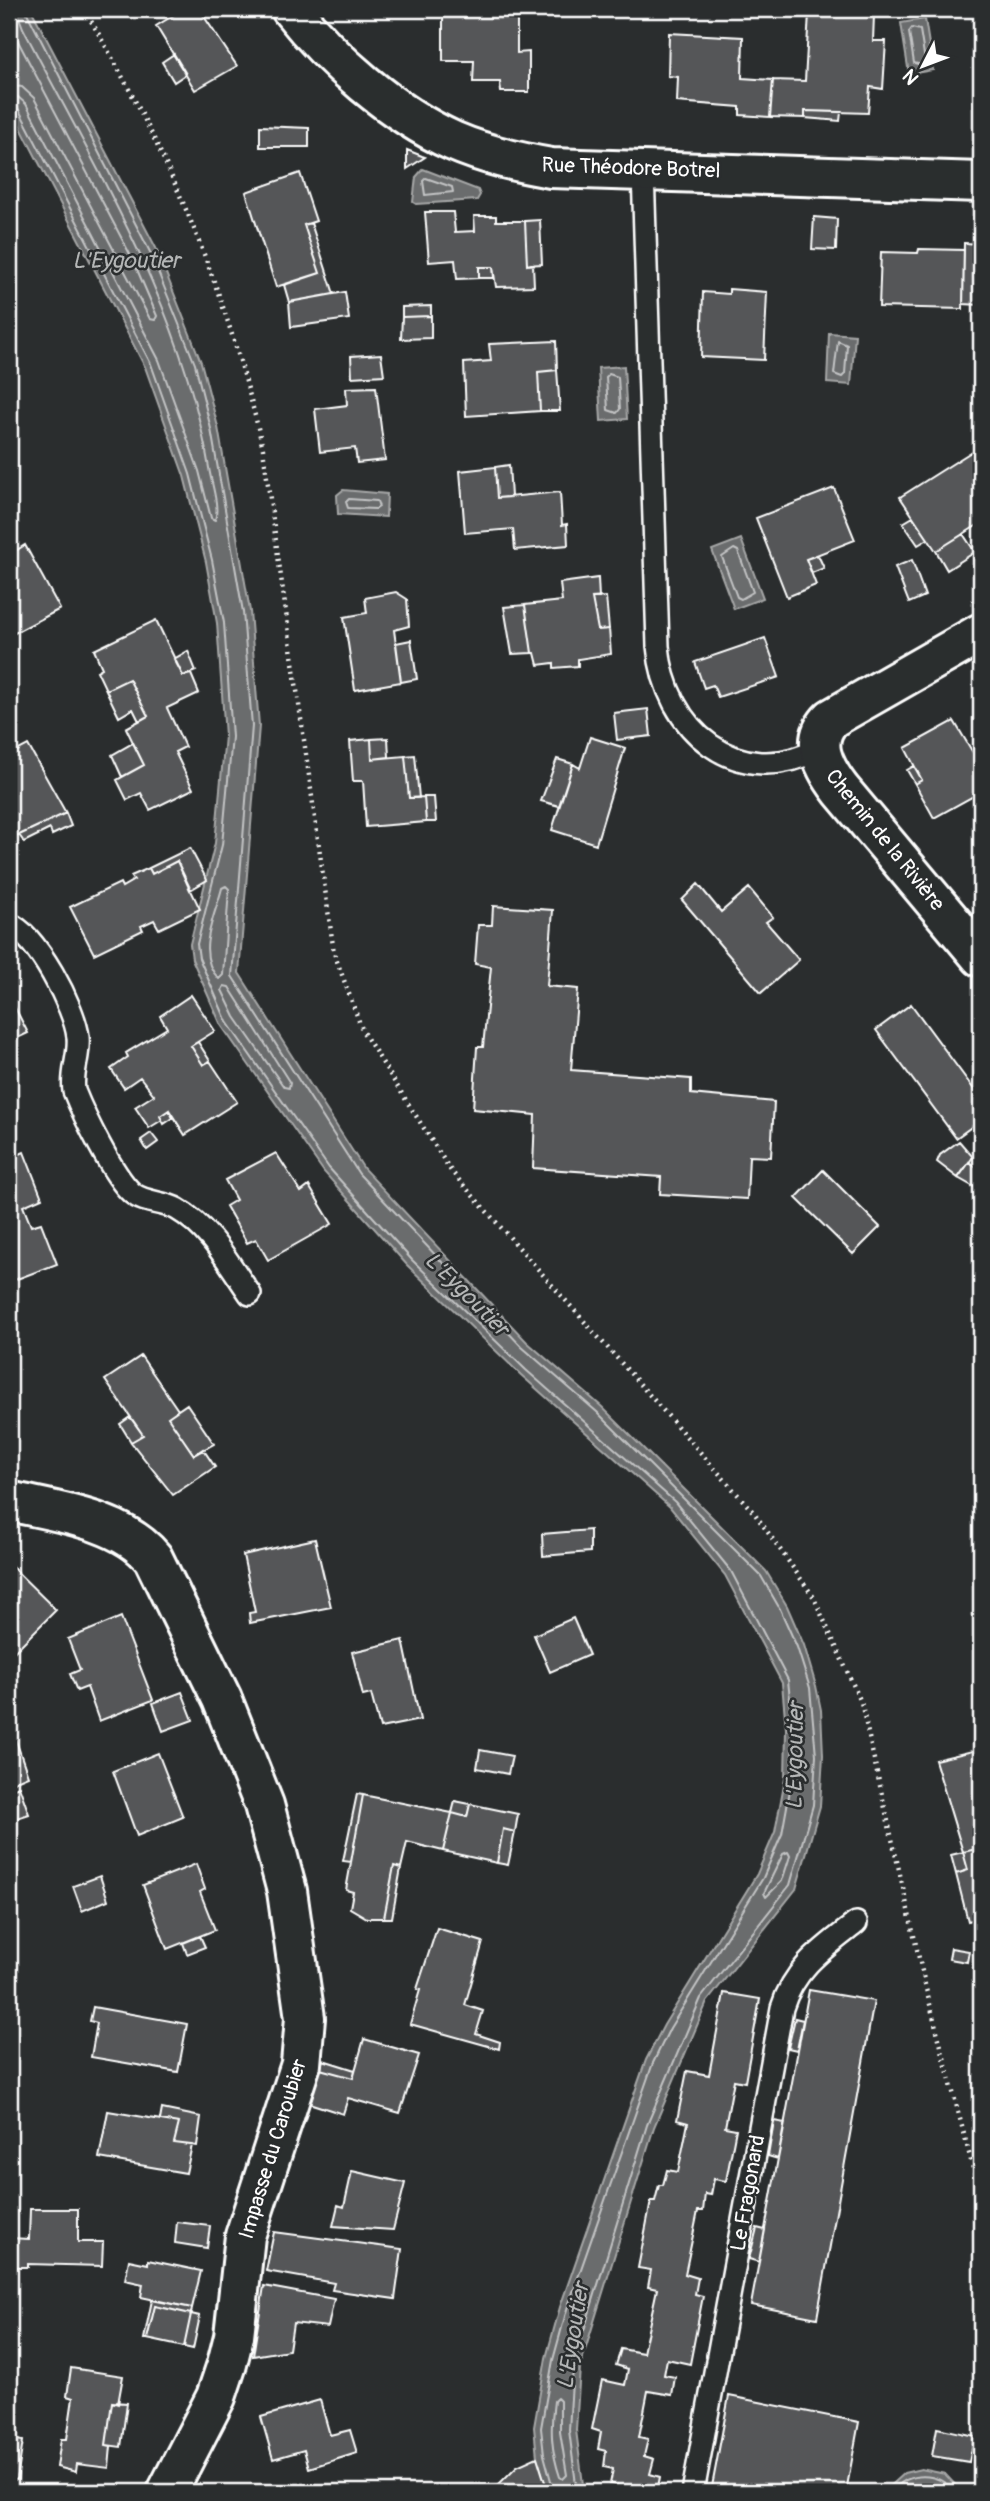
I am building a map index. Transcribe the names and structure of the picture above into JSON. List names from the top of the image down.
{
  "streets": {
    "street": ["Rue Théodore Botrel", "Chemin de la Rivière", "Impasse du Caroubier"],
    "lane": ["Le Fragonard"]
  },
  "water": ["L'Eygoutier"],
  "north": "bottom left"
}
